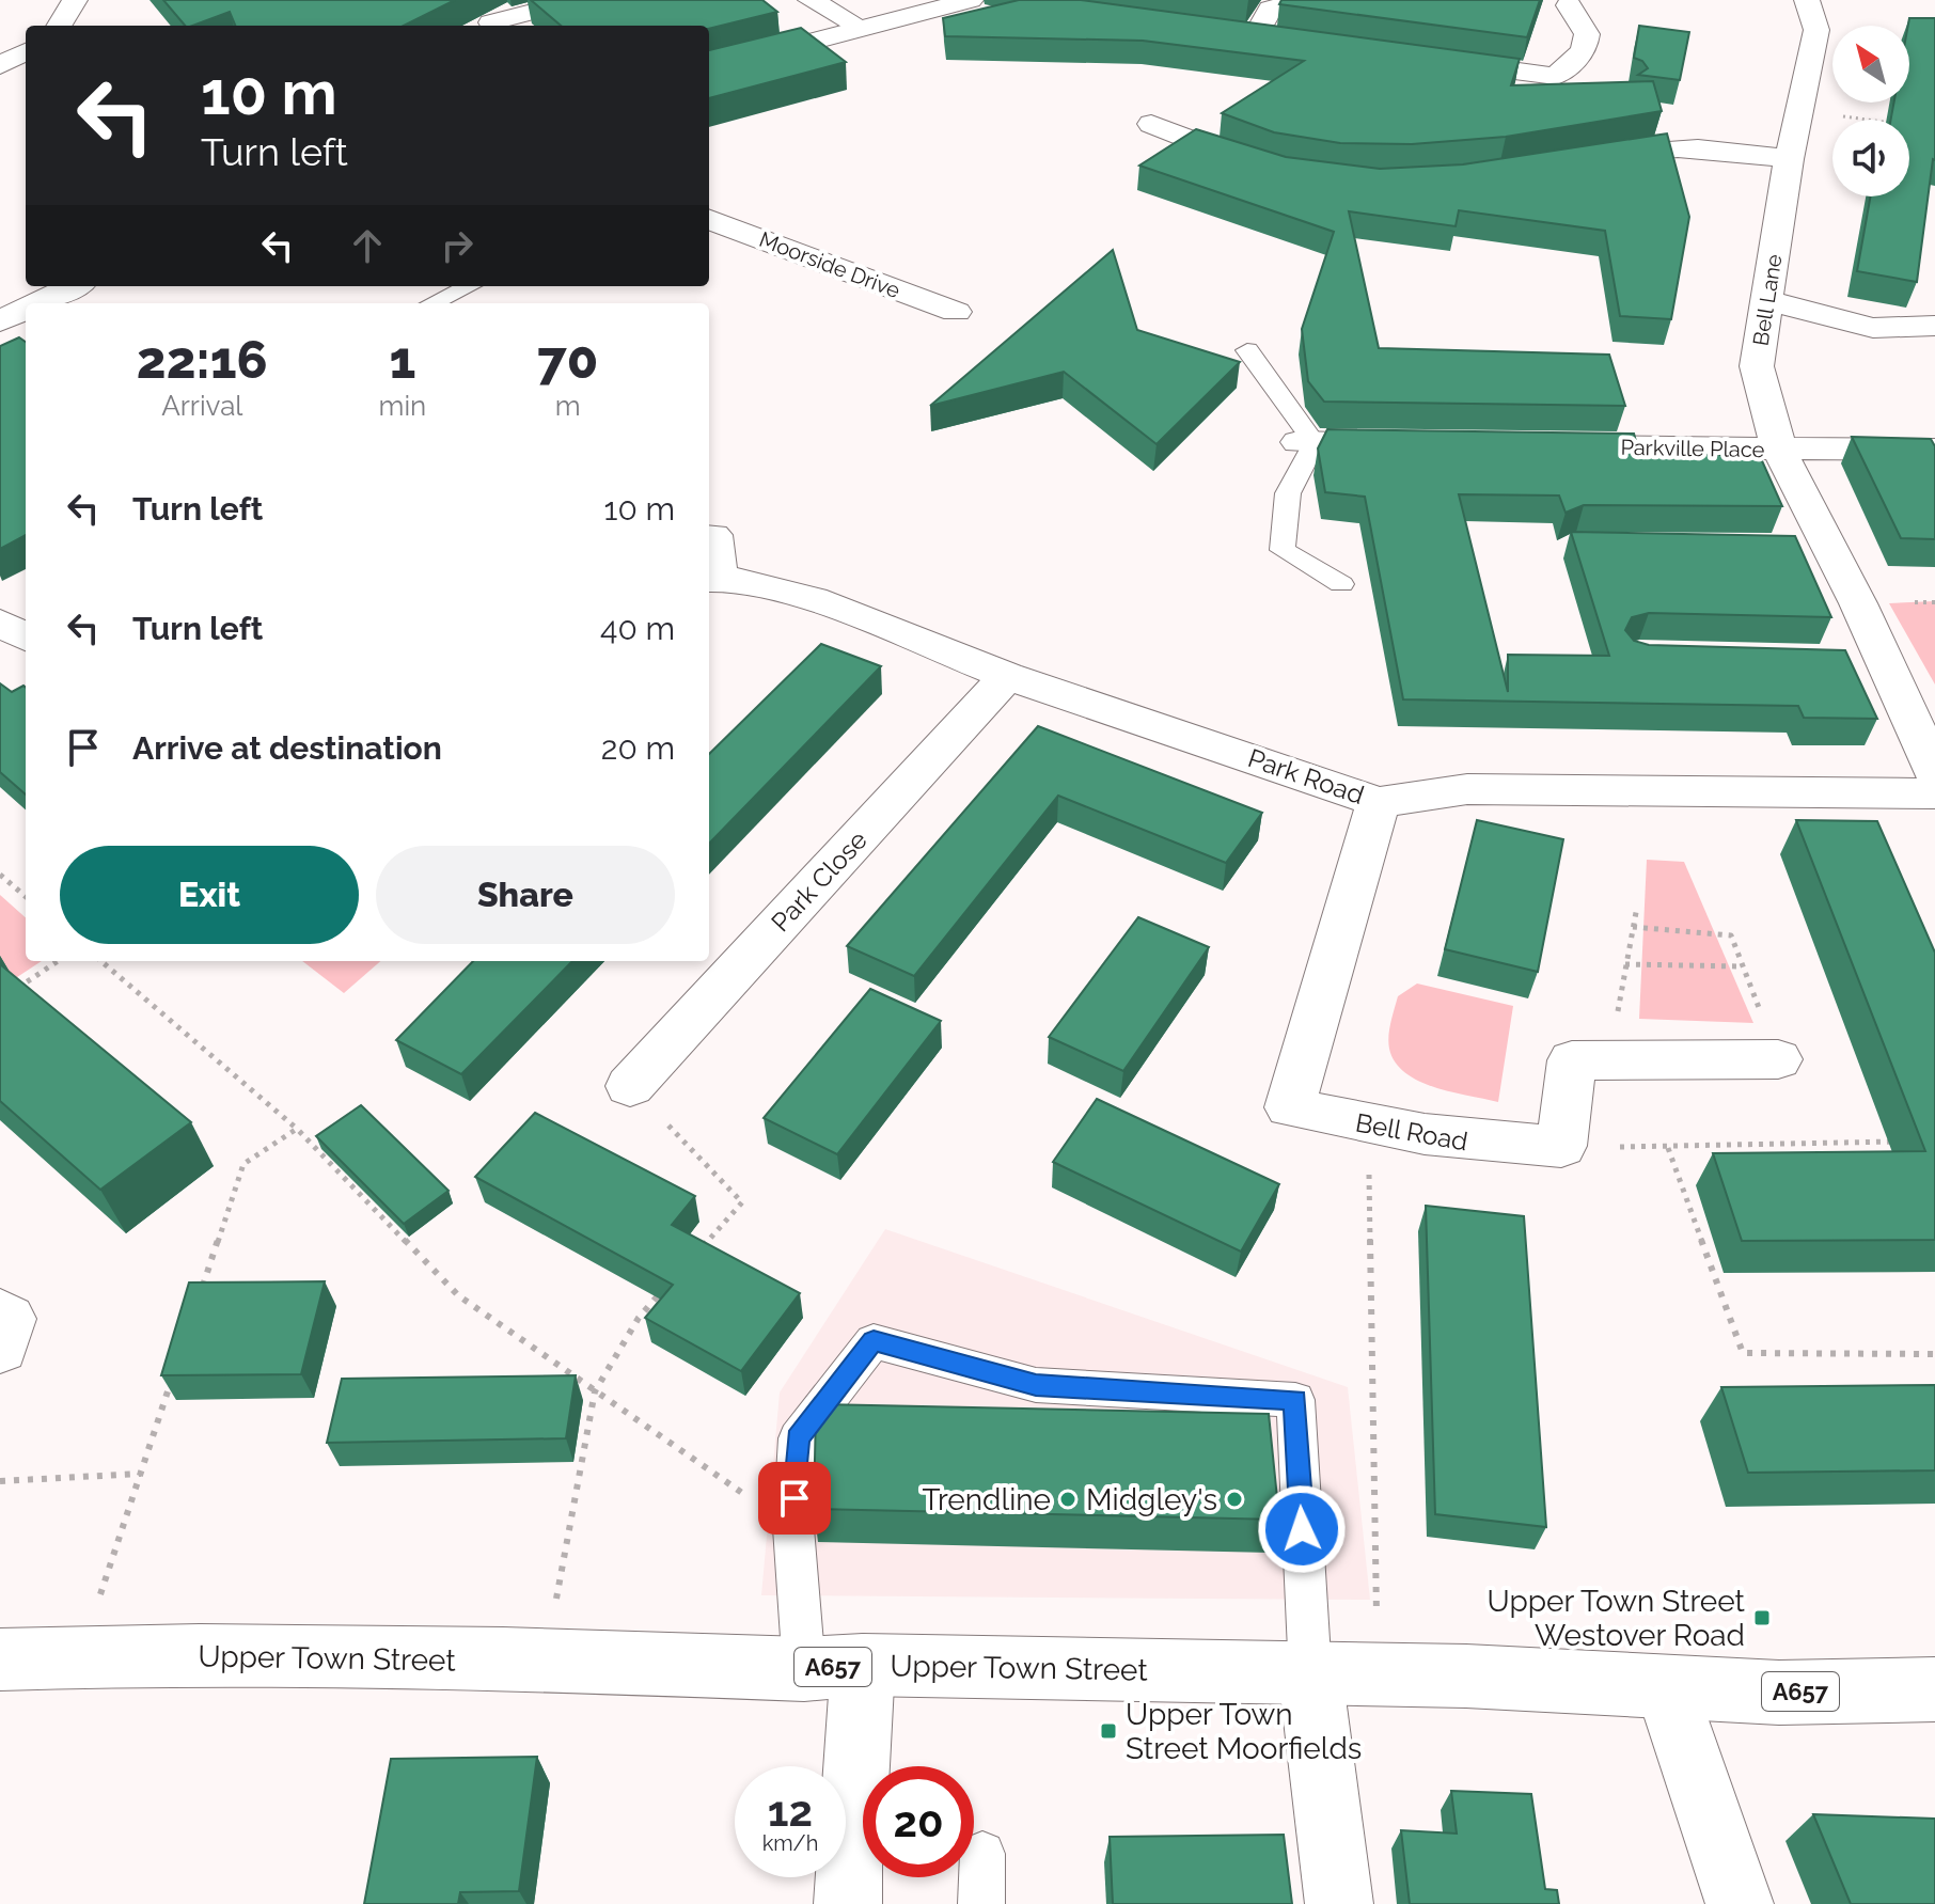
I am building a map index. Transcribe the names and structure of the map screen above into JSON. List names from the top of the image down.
{
  "streets": {
    "street": [
      "Moorside Drive",
      "Bell Lane",
      "Parkville Place",
      "Park Road",
      "Park Close",
      "Bell Road",
      "Upper Town Street",
      "A657"
    ]
  },
  "crossings": [
    ["Bell Lane", "Parkville Place"],
    ["Park Road", "Park Close"],
    ["Park Road", "Bell Road"]
  ],
  "places": {
    "other": ["Trendline", "Midgley's"],
    "transit": ["Upper Town Street Westover Road", "Upper Town Street Moorfields"]
  },
  "north": "top left",
  "page": {
    "turn": ["10 m", "Turn left"],
    "eta": [
      "22:16",
      "Arrival",
      "1",
      "min",
      "70",
      "m"
    ],
    "list": [
      {
        "name": "Turn left",
        "value": "10 m"
      },
      {
        "name": "Turn left",
        "value": "40 m"
      },
      {
        "name": "Arrive at destination",
        "value": "20 m"
      }
    ],
    "buttons": ["Exit", "Share"],
    "speed": "12 km/h",
    "limit": "20"
  }
}
